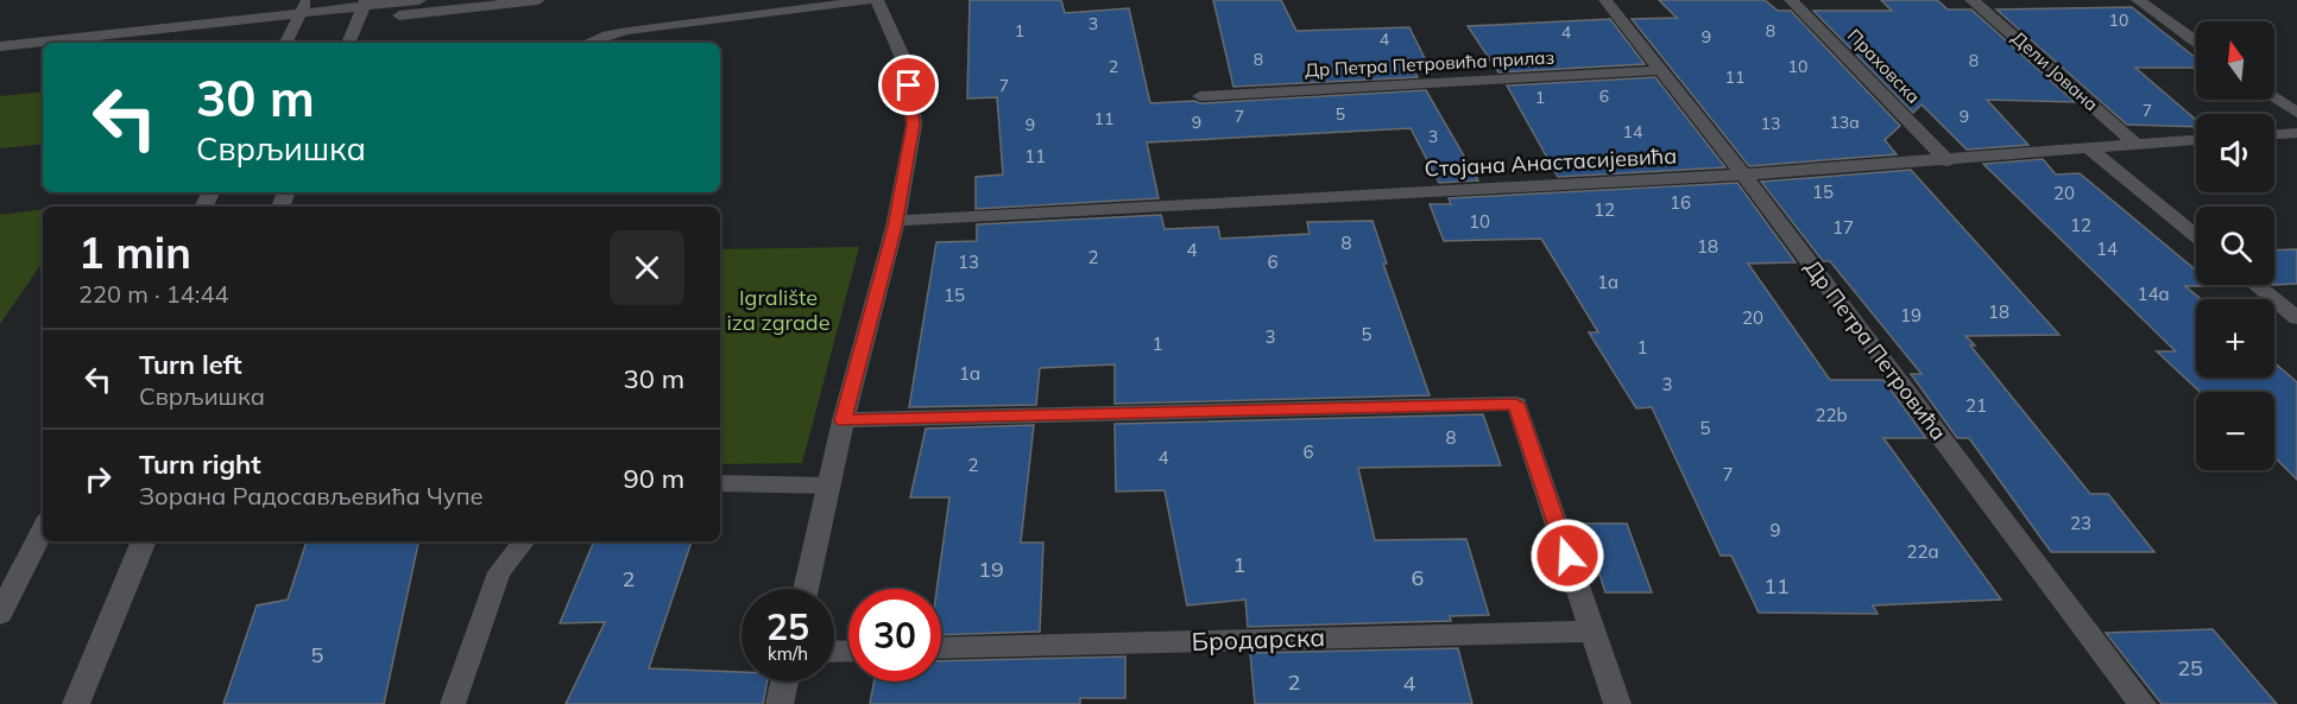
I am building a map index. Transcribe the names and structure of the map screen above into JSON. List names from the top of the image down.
{
  "streets": {
    "street": [
      "Др Петра Петровића прилаз",
      "Праховска",
      "Дели Јована",
      "Стојана Анастасијевића",
      "Др Петра Петровића",
      "Бродарска"
    ]
  },
  "crossings": [
    ["Др Петра Петровића прилаз", "Др Петра Петровића"],
    ["Праховска", "Стојана Анастасијевића"],
    ["Дели Јована", "Стојана Анастасијевића"],
    ["Стојана Анастасијевића", "Др Петра Петровића"]
  ],
  "parks": ["Igralište iza zgrade"],
  "house_numbers": [
    "10",
    "3",
    "1",
    "8",
    "4",
    "9",
    "4",
    "8",
    "8",
    "2",
    "10",
    "11",
    "7",
    "6",
    "1",
    "7",
    "5",
    "7",
    "9",
    "11",
    "9",
    "13a",
    "13",
    "9",
    "14",
    "3",
    "11",
    "15",
    "20",
    "16",
    "12",
    "10",
    "12",
    "17",
    "8",
    "18",
    "14",
    "4",
    "2",
    "13",
    "6",
    "1a",
    "14a",
    "15",
    "18",
    "19",
    "20",
    "5",
    "3",
    "1",
    "1",
    "1a",
    "3",
    "21",
    "22b",
    "5",
    "8",
    "6",
    "4",
    "2",
    "7",
    "23",
    "9",
    "22a",
    "1",
    "19",
    "6",
    "2",
    "11",
    "5",
    "25",
    "2",
    "4"
  ],
  "north": "top",
  "page": {
    "map_buttons": ["+", "−"],
    "turn": ["30 m", "Сврљишка"],
    "heading": ["1 min", "220 m · 14:44"],
    "list": [
      {
        "name": "Turn left",
        "note": "Сврљишка",
        "value": "30 m"
      },
      {
        "name": "Turn right",
        "note": "Зорана Радосављевића Чупе",
        "value": "90 m"
      }
    ],
    "speed": "25 km/h",
    "limit": "30"
  }
}
